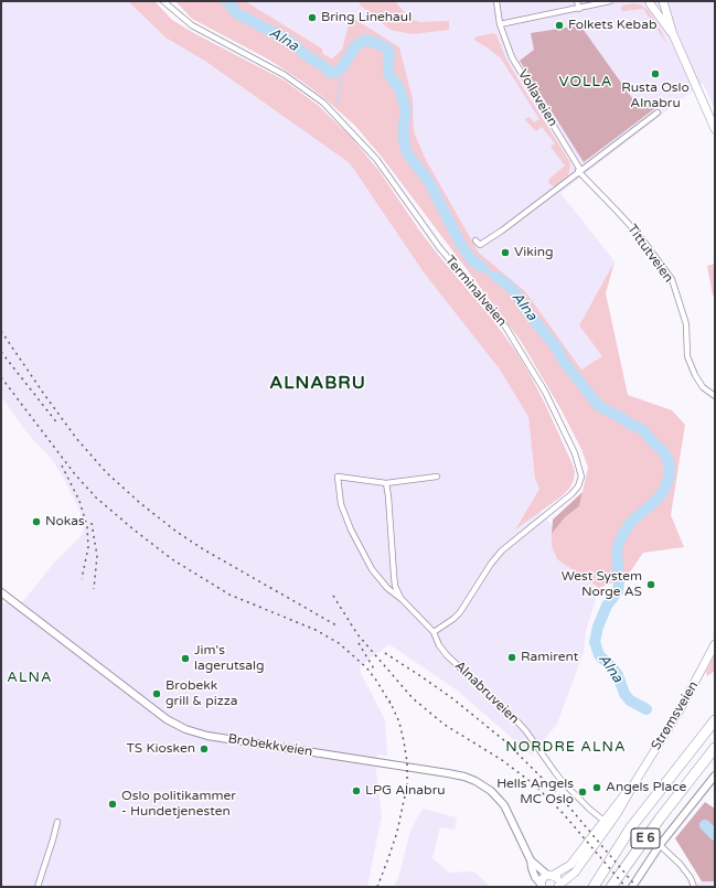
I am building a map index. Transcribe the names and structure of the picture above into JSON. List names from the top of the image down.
{
  "streets": {
    "highway": ["E 6"],
    "main road": ["Strømsveien"],
    "street": [
      "Vollaveien",
      "Tittutveien",
      "Terminalveien",
      "Alnabruveien",
      "Brobekkveien"
    ]
  },
  "crossings": [
    ["Vollaveien", "Tittutveien"],
    ["Terminalveien", "Alnabruveien"],
    ["Alnabruveien", "Strømsveien"],
    ["Strømsveien", "Brobekkveien"]
  ],
  "districts": [
    "VOLLA",
    "ALNABRU",
    "ALNA",
    "NORDRE ALNA"
  ],
  "water": ["Alna"],
  "places": [
    "Bring Linehaul",
    "Folkets Kebab",
    "Rusta Oslo Alnabru",
    "Viking",
    "Nokas",
    "West System Norge AS",
    "Ramirent",
    "Jim's lagerutsalg",
    "Brobekk grill & pizza",
    "TS Kiosken",
    "Angels Place",
    "LPG Alnabru",
    "Hells Angels MC Oslo",
    "Oslo politikammer - Hundetjenesten"
  ]
}
